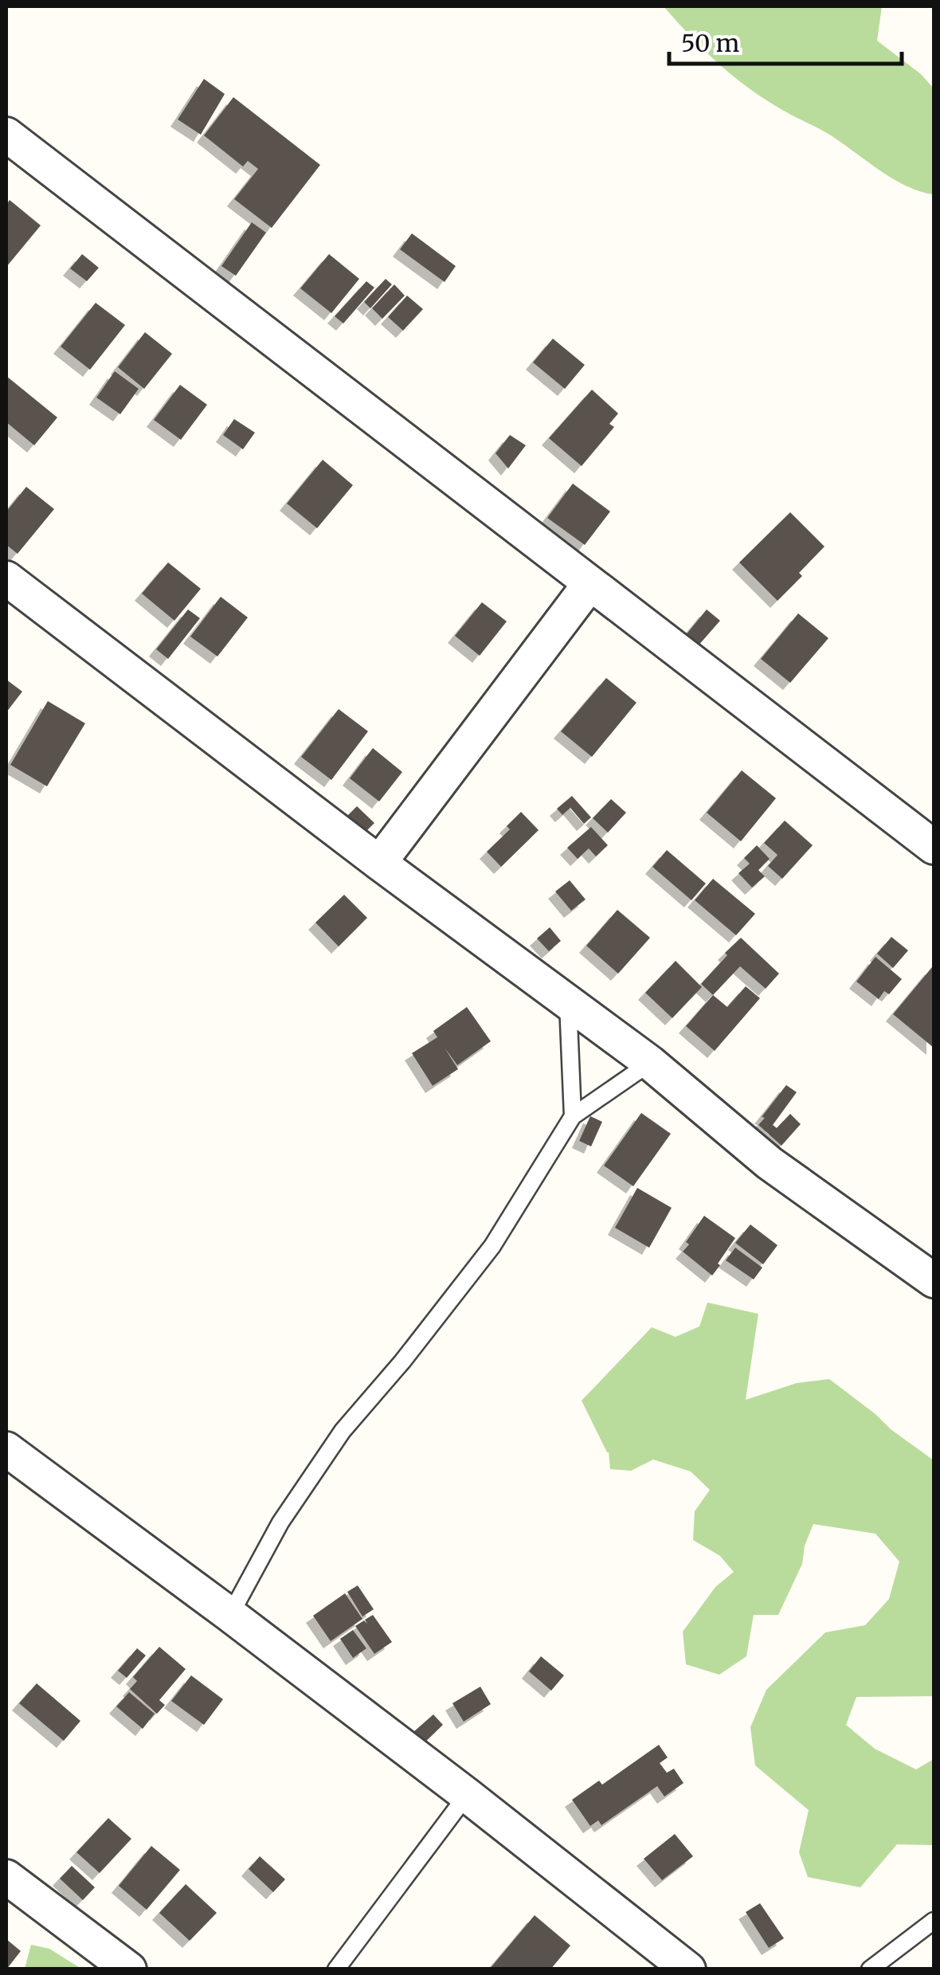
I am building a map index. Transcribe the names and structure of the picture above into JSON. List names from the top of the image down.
{
  "scale_bar": "50 m"
}
